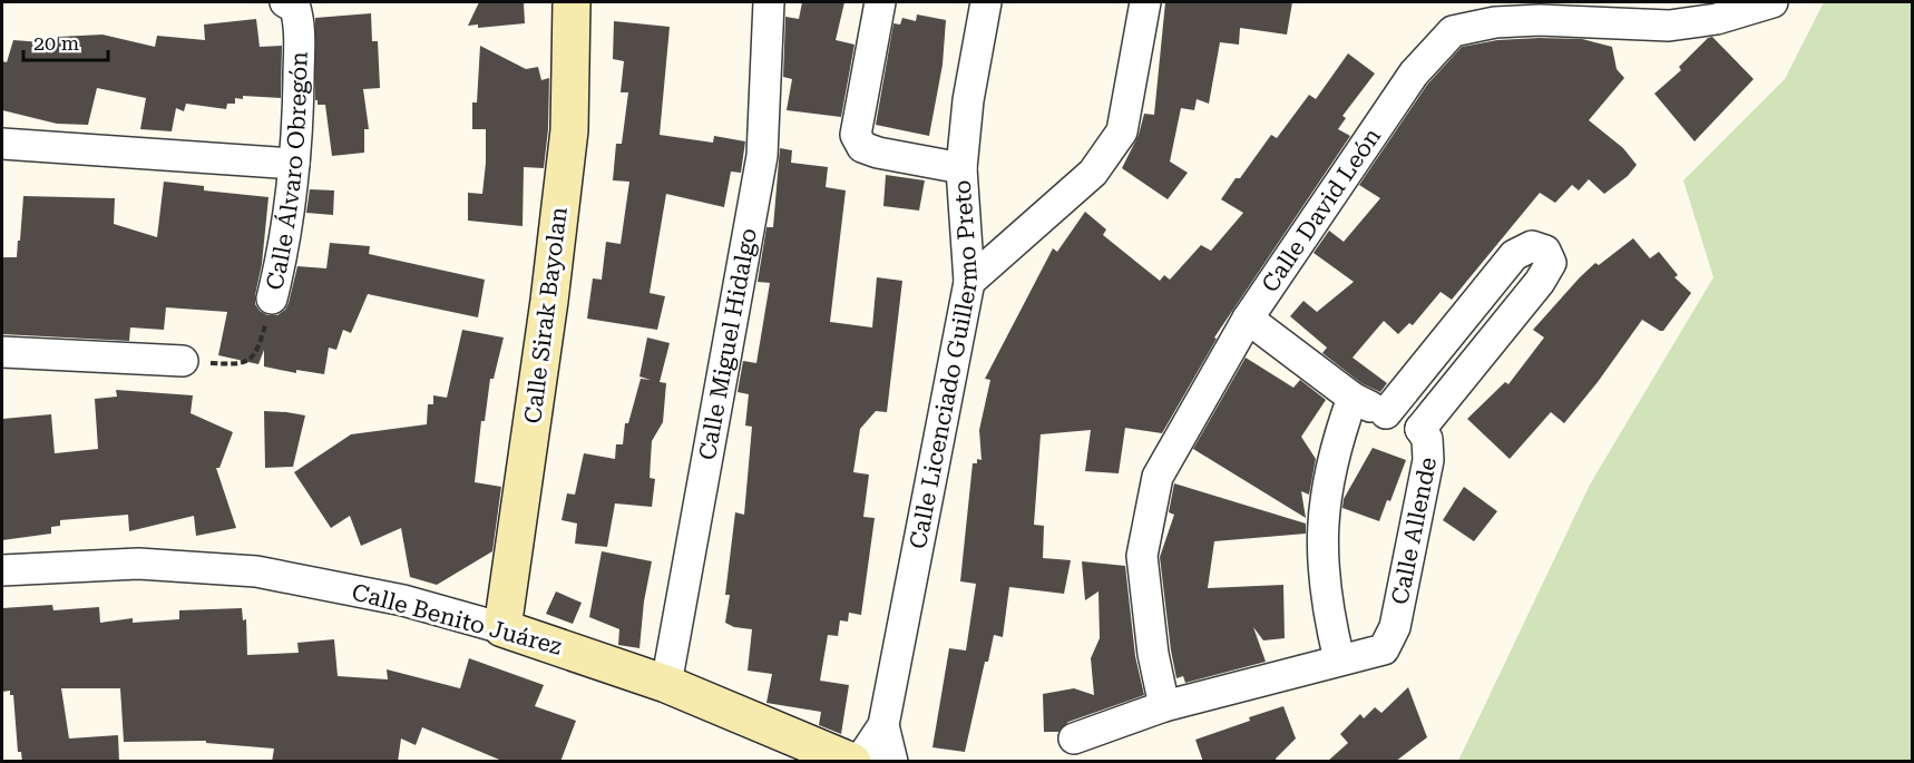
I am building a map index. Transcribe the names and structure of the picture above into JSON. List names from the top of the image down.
{
  "streets": {
    "main road": ["Calle Sirak Bayolan", "Calle Benito Juárez"],
    "street": [
      "Calle Álvaro Obregón",
      "Calle David León",
      "Calle Miguel Hidalgo",
      "Calle Licenciado Guillermo Preto",
      "Calle Allende"
    ]
  },
  "crossings": [
    ["Calle David León", "Calle Allende"],
    ["Calle Sirak Bayolan", "Calle Benito Juárez"],
    ["Calle Miguel Hidalgo", "Calle Benito Juárez"]
  ],
  "scale_bar": "20 m"
}
